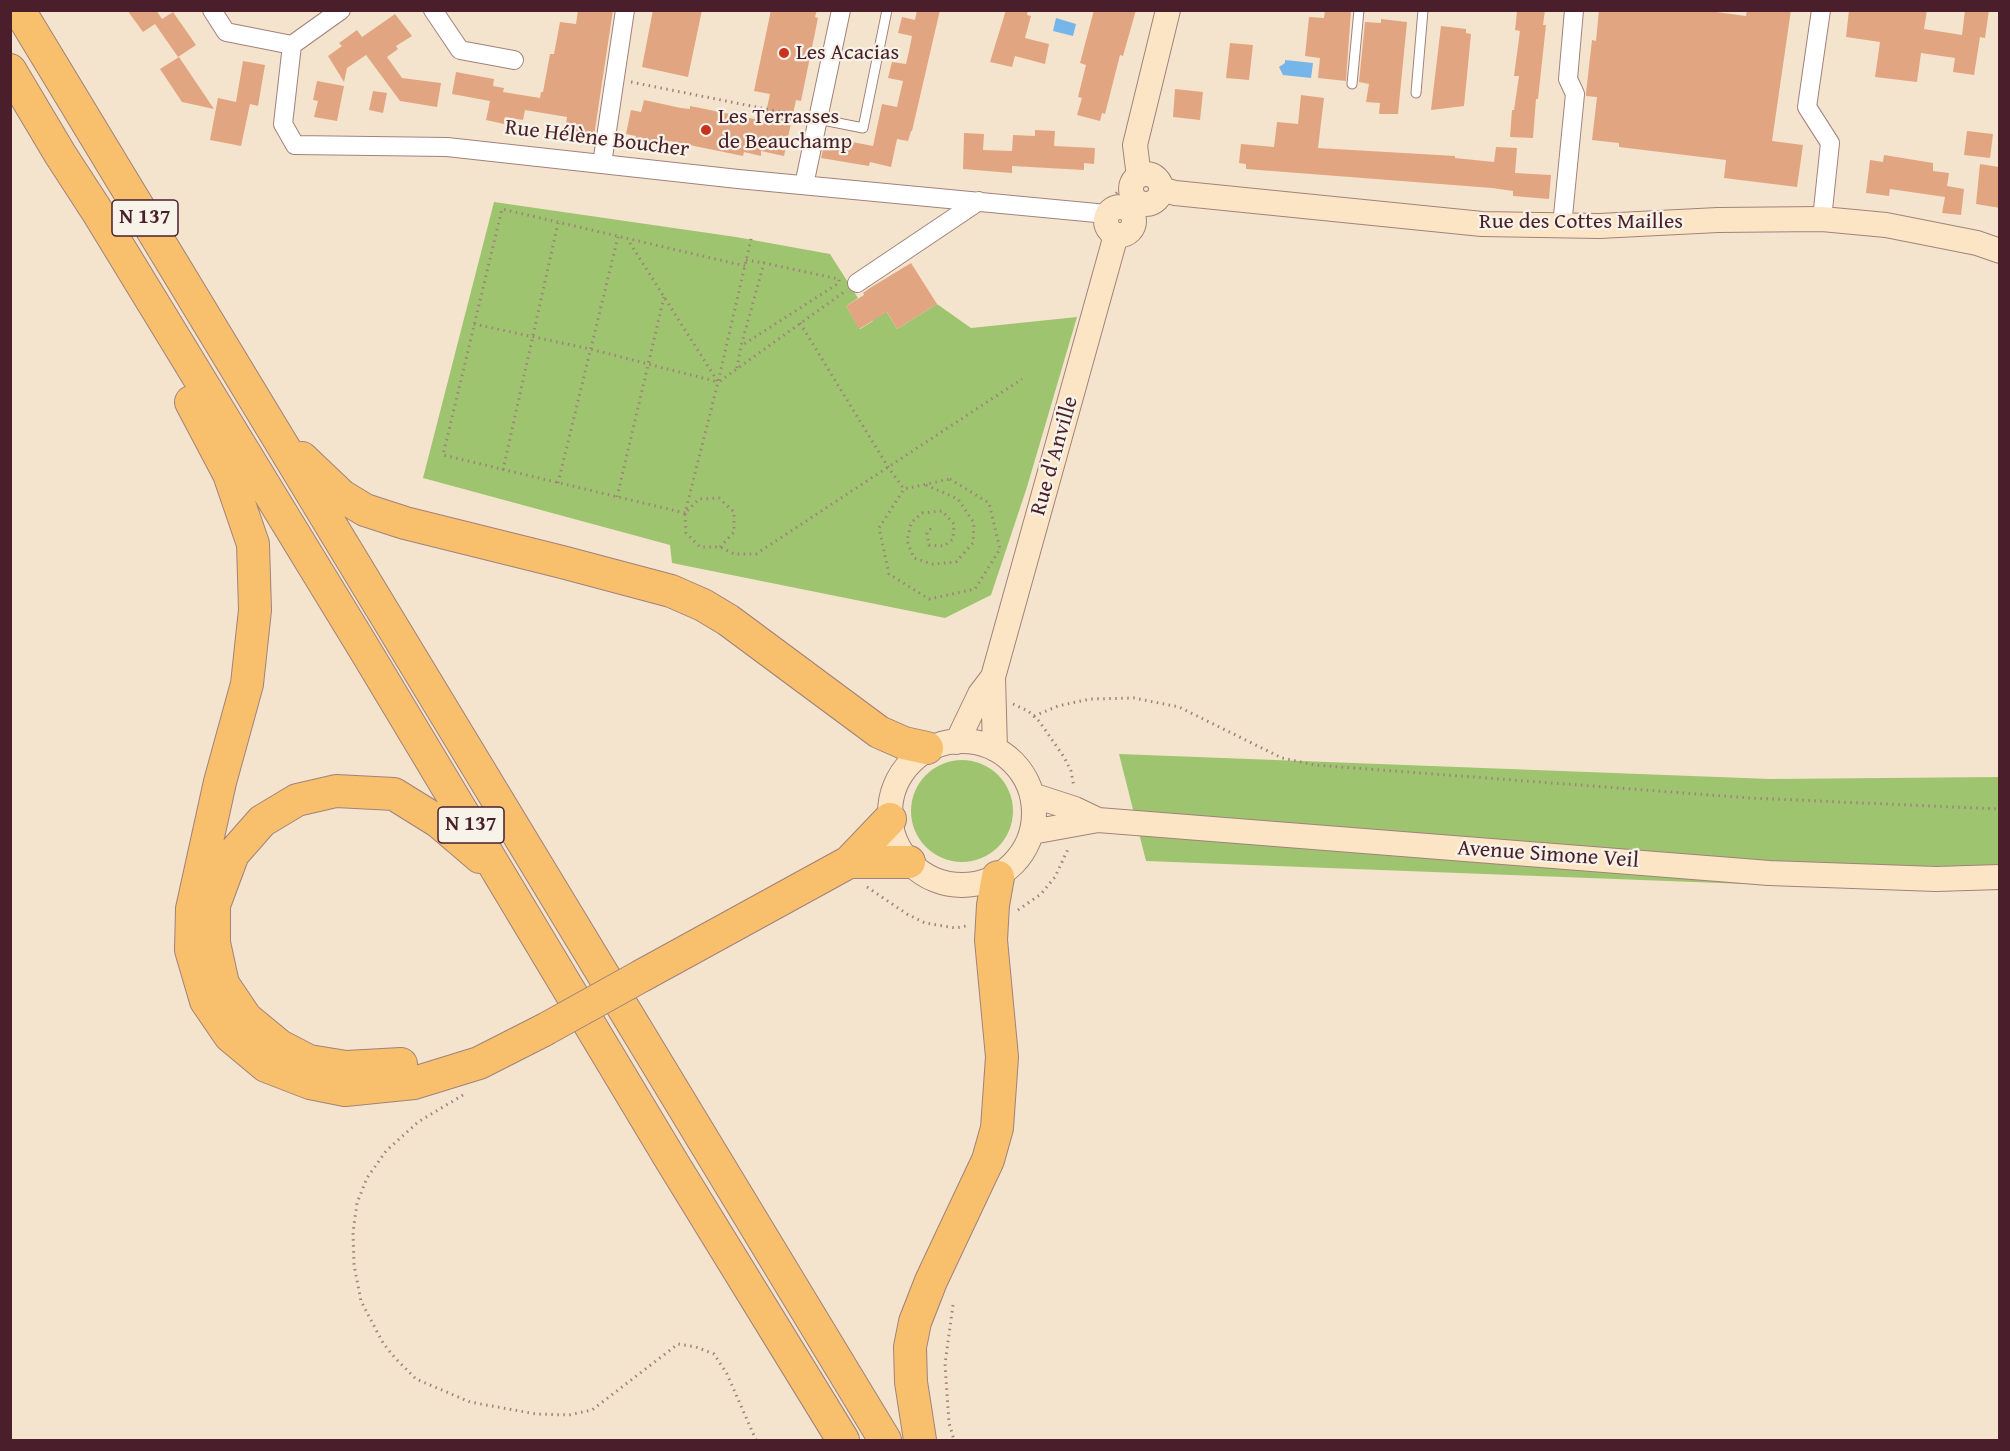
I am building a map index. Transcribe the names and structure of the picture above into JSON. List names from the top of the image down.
{
  "streets": {
    "highway": ["N 137"],
    "street": [
      "Rue Hélène Boucher",
      "Rue des Cottes Mailles",
      "Rue d'Anville",
      "Avenue Simone Veil"
    ]
  },
  "crossings": [
    ["Rue Hélène Boucher", "Rue des Cottes Mailles"],
    ["Rue Hélène Boucher", "Rue d'Anville"],
    ["Rue des Cottes Mailles", "Rue d'Anville"],
    ["Rue d'Anville", "Avenue Simone Veil"]
  ],
  "places": ["Les Acacias", "Les Terrasses de Beauchamp"]
}
